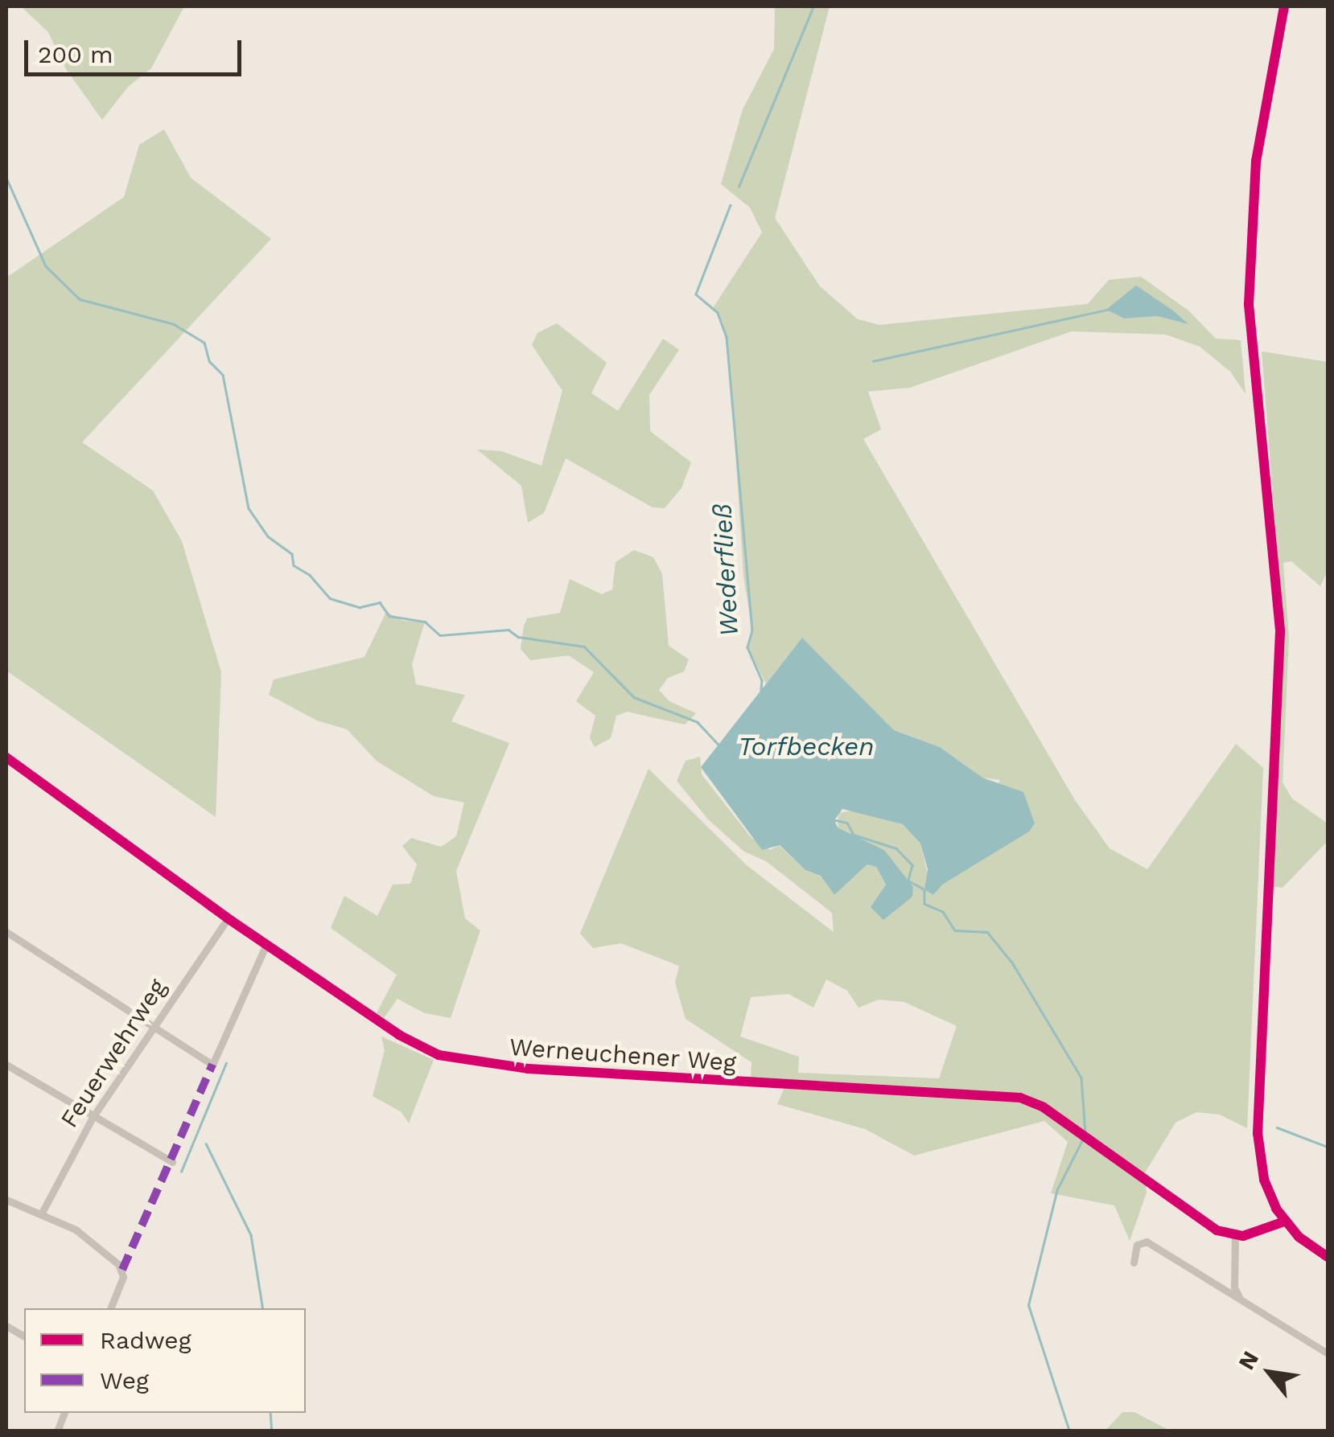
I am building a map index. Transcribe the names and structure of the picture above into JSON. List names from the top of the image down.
{
  "streets": {
    "street": ["Feuerwehrweg", "Werneuchener Weg"]
  },
  "crossings": [
    ["Feuerwehrweg", "Werneuchener Weg"]
  ],
  "water": ["Wederfließ", "Torfbecken"],
  "legend": ["Radweg", "Weg"],
  "scale_bar": "200 m",
  "north": "top left"
}
